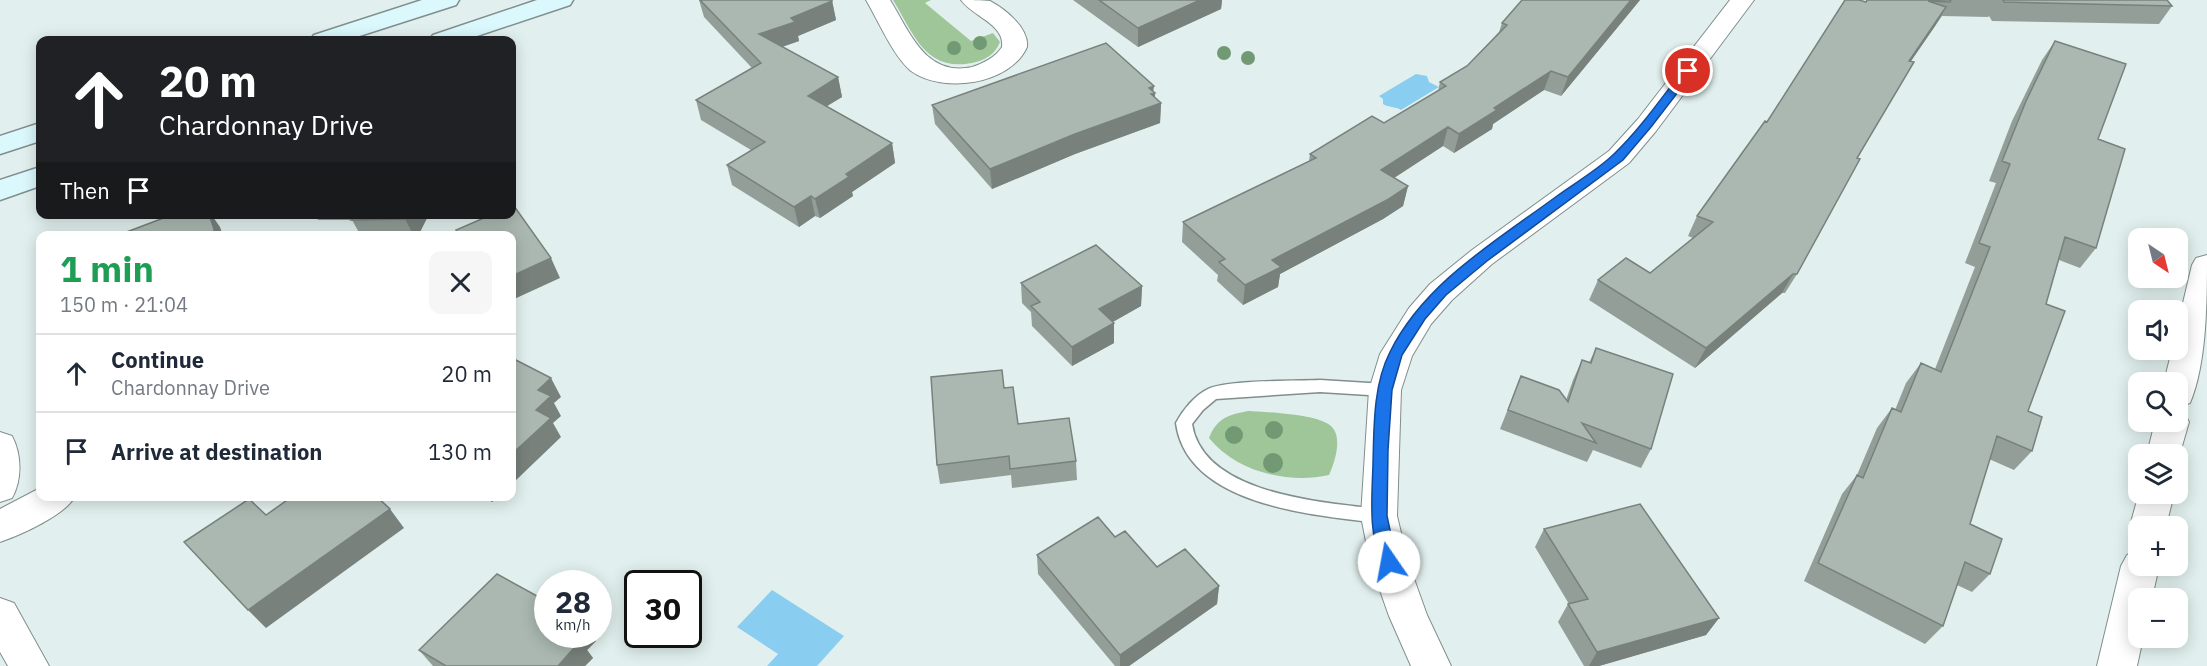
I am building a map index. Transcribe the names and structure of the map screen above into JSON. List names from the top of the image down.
{
  "north": "bottom right",
  "page": {
    "turn": ["20 m", "Chardonnay Drive"],
    "then": "Then",
    "map_buttons": ["+", "−"],
    "heading": ["1 min", "150 m · 21:04"],
    "list": [
      {
        "name": "Continue",
        "note": "Chardonnay Drive",
        "value": "20 m"
      },
      {
        "name": "Arrive at destination",
        "value": "130 m"
      }
    ],
    "speed": "28 km/h",
    "limit": "30"
  }
}
